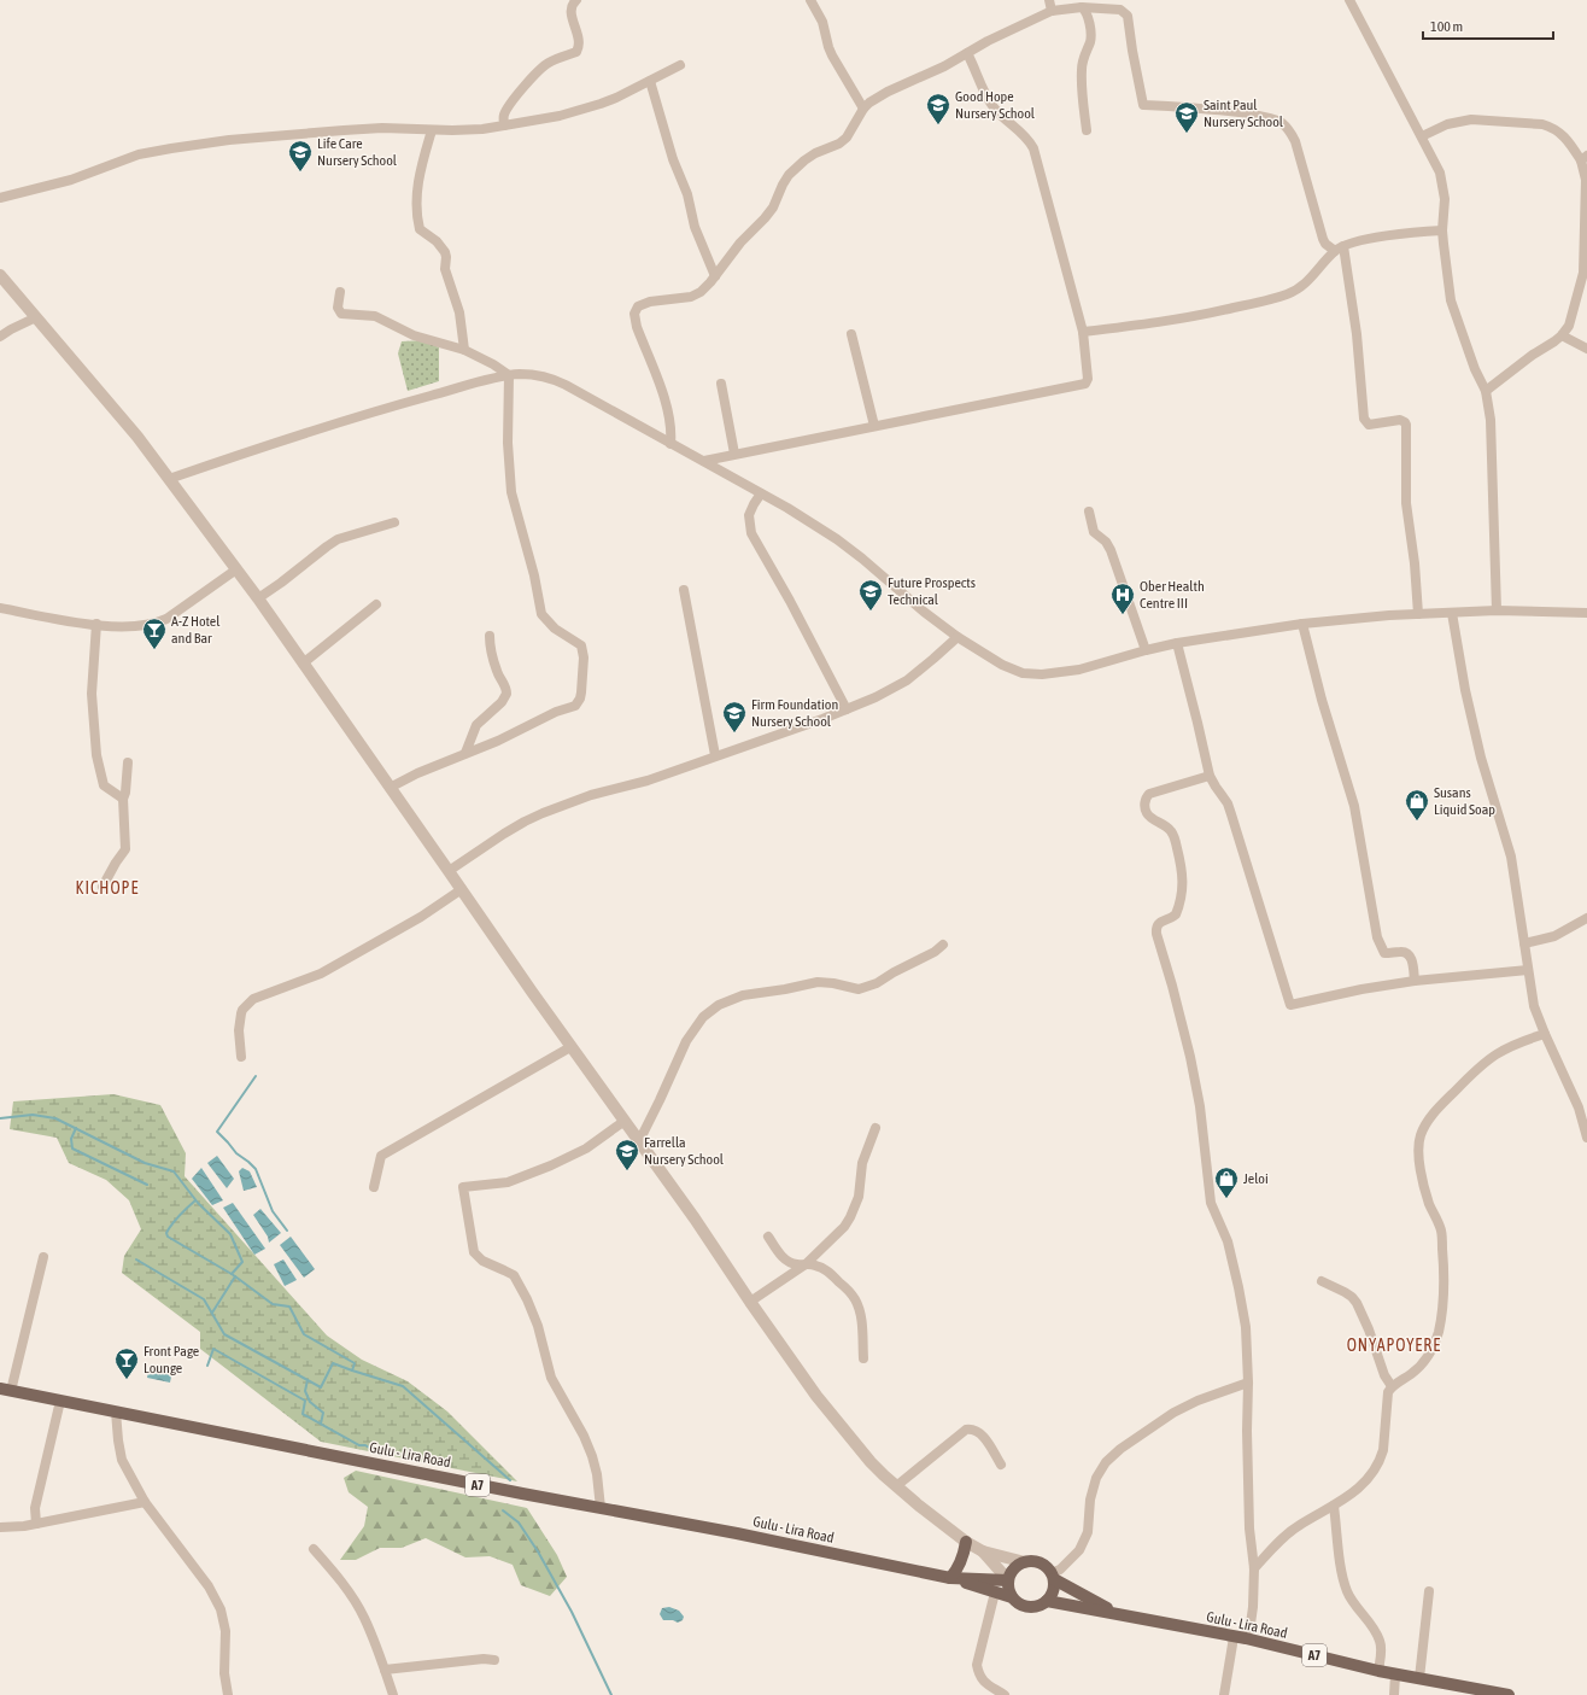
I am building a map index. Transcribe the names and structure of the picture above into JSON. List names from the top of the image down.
{
  "streets": {
    "main road": ["Gulu - Lira Road", "A7"]
  },
  "crossings": [
    ["Gulu - Lira Road", "A7"]
  ],
  "districts": ["KICHOPE", "ONYAPOYERE"],
  "places": {
    "school or university": [
      "Good Hope Nursery School",
      "Saint Paul Nursery School",
      "Life Care Nursery School",
      "Future Prospects Technical",
      "Firm Foundation Nursery School",
      "Farrella Nursery School"
    ],
    "hospital": ["Ober Health Centre III"],
    "bar": ["A-Z Hotel and Bar", "Front Page Lounge"],
    "shop": ["Susans Liquid Soap", "Jeloi"]
  },
  "scale_bar": "100 m"
}
